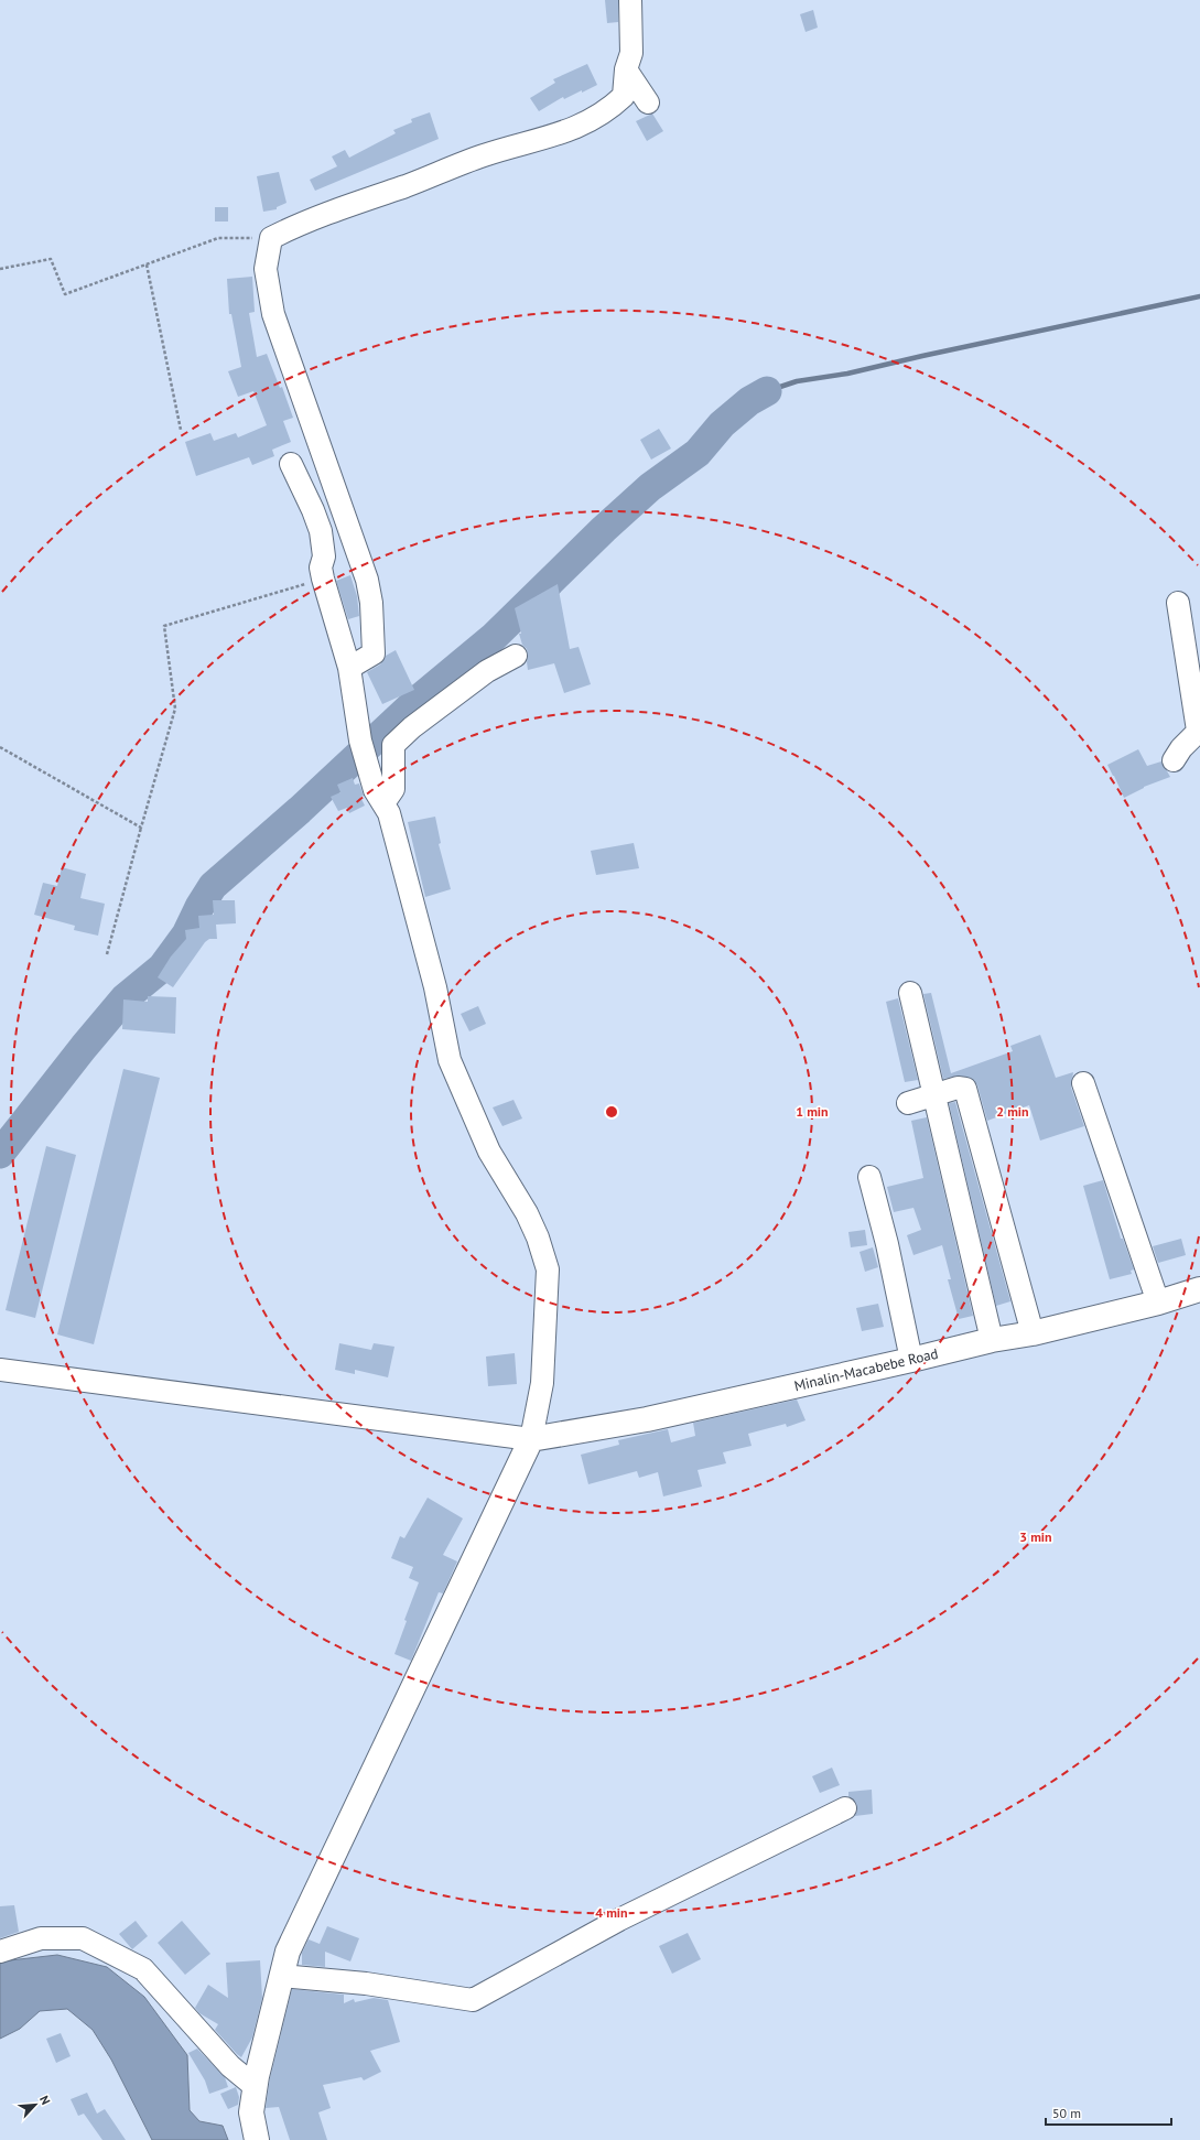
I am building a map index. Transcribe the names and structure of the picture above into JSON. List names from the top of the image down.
{
  "streets": {
    "main road": ["Minalin-Macabebe Road"]
  },
  "scale_bar": "50 m",
  "north": "top right",
  "rings": [
    "1 min",
    "2 min",
    "3 min",
    "4 min"
  ]
}
